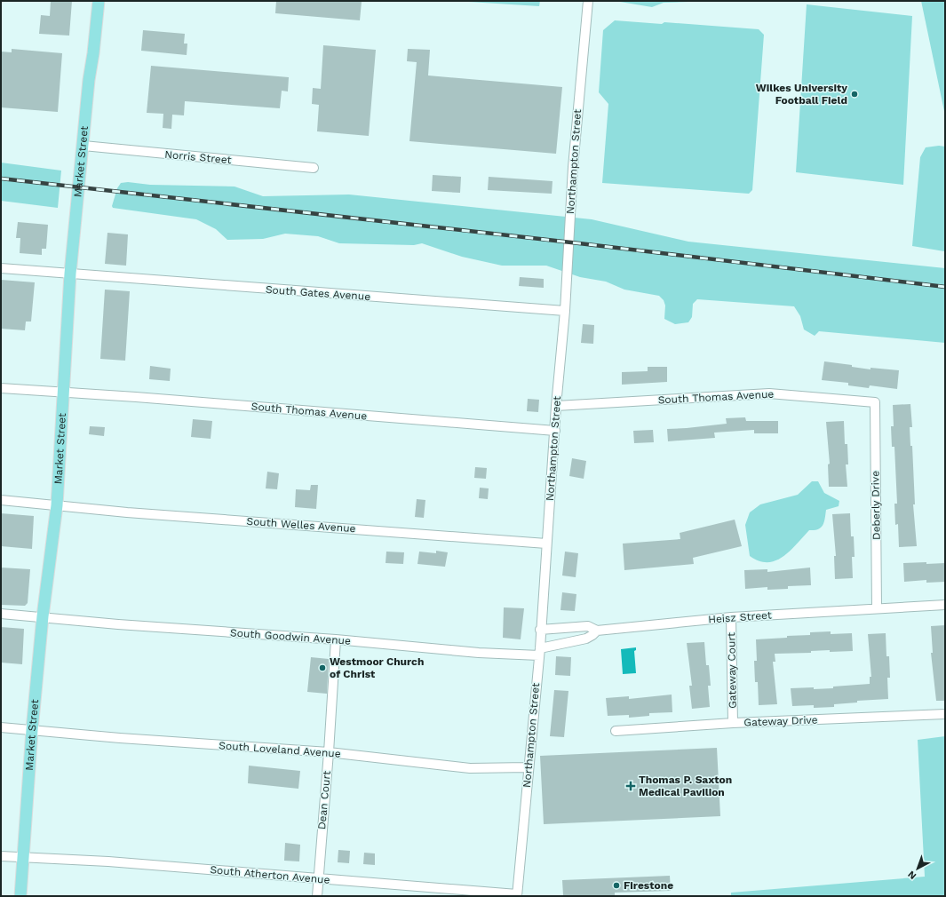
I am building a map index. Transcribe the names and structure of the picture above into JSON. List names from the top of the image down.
{
  "streets": {
    "main road": ["Market Street"],
    "street": [
      "Norris Street",
      "Northampton Street",
      "South Gates Avenue",
      "South Thomas Avenue",
      "Deberly Drive",
      "South Welles Avenue",
      "Heisz Street",
      "South Goodwin Avenue",
      "Gateway Court",
      "Gateway Drive",
      "South Loveland Avenue",
      "Dean Court",
      "South Atherton Avenue"
    ]
  },
  "crossings": [
    ["Norris Street", "Market Street"],
    ["Market Street", "South Gates Avenue"],
    ["Market Street", "South Thomas Avenue"],
    ["Market Street", "South Welles Avenue"],
    ["Market Street", "South Goodwin Avenue"],
    ["Market Street", "South Loveland Avenue"],
    ["Market Street", "South Atherton Avenue"],
    ["Northampton Street", "South Gates Avenue"],
    ["Northampton Street", "South Thomas Avenue"],
    ["Northampton Street", "South Welles Avenue"],
    ["Northampton Street", "Heisz Street"],
    ["Northampton Street", "South Goodwin Avenue"],
    ["Northampton Street", "South Loveland Avenue"],
    ["Northampton Street", "South Atherton Avenue"],
    ["South Thomas Avenue", "Deberly Drive"],
    ["Deberly Drive", "Heisz Street"],
    ["Heisz Street", "South Goodwin Avenue"],
    ["Heisz Street", "Gateway Court"],
    ["South Goodwin Avenue", "Dean Court"],
    ["Gateway Court", "Gateway Drive"],
    ["South Loveland Avenue", "Dean Court"],
    ["Dean Court", "South Atherton Avenue"]
  ],
  "places": {
    "other": ["Wilkes University Football Field", "Westmoor Church of Christ", "Firestone"],
    "health": ["Thomas P. Saxton Medical Pavilion"]
  },
  "north": "bottom left"
}
